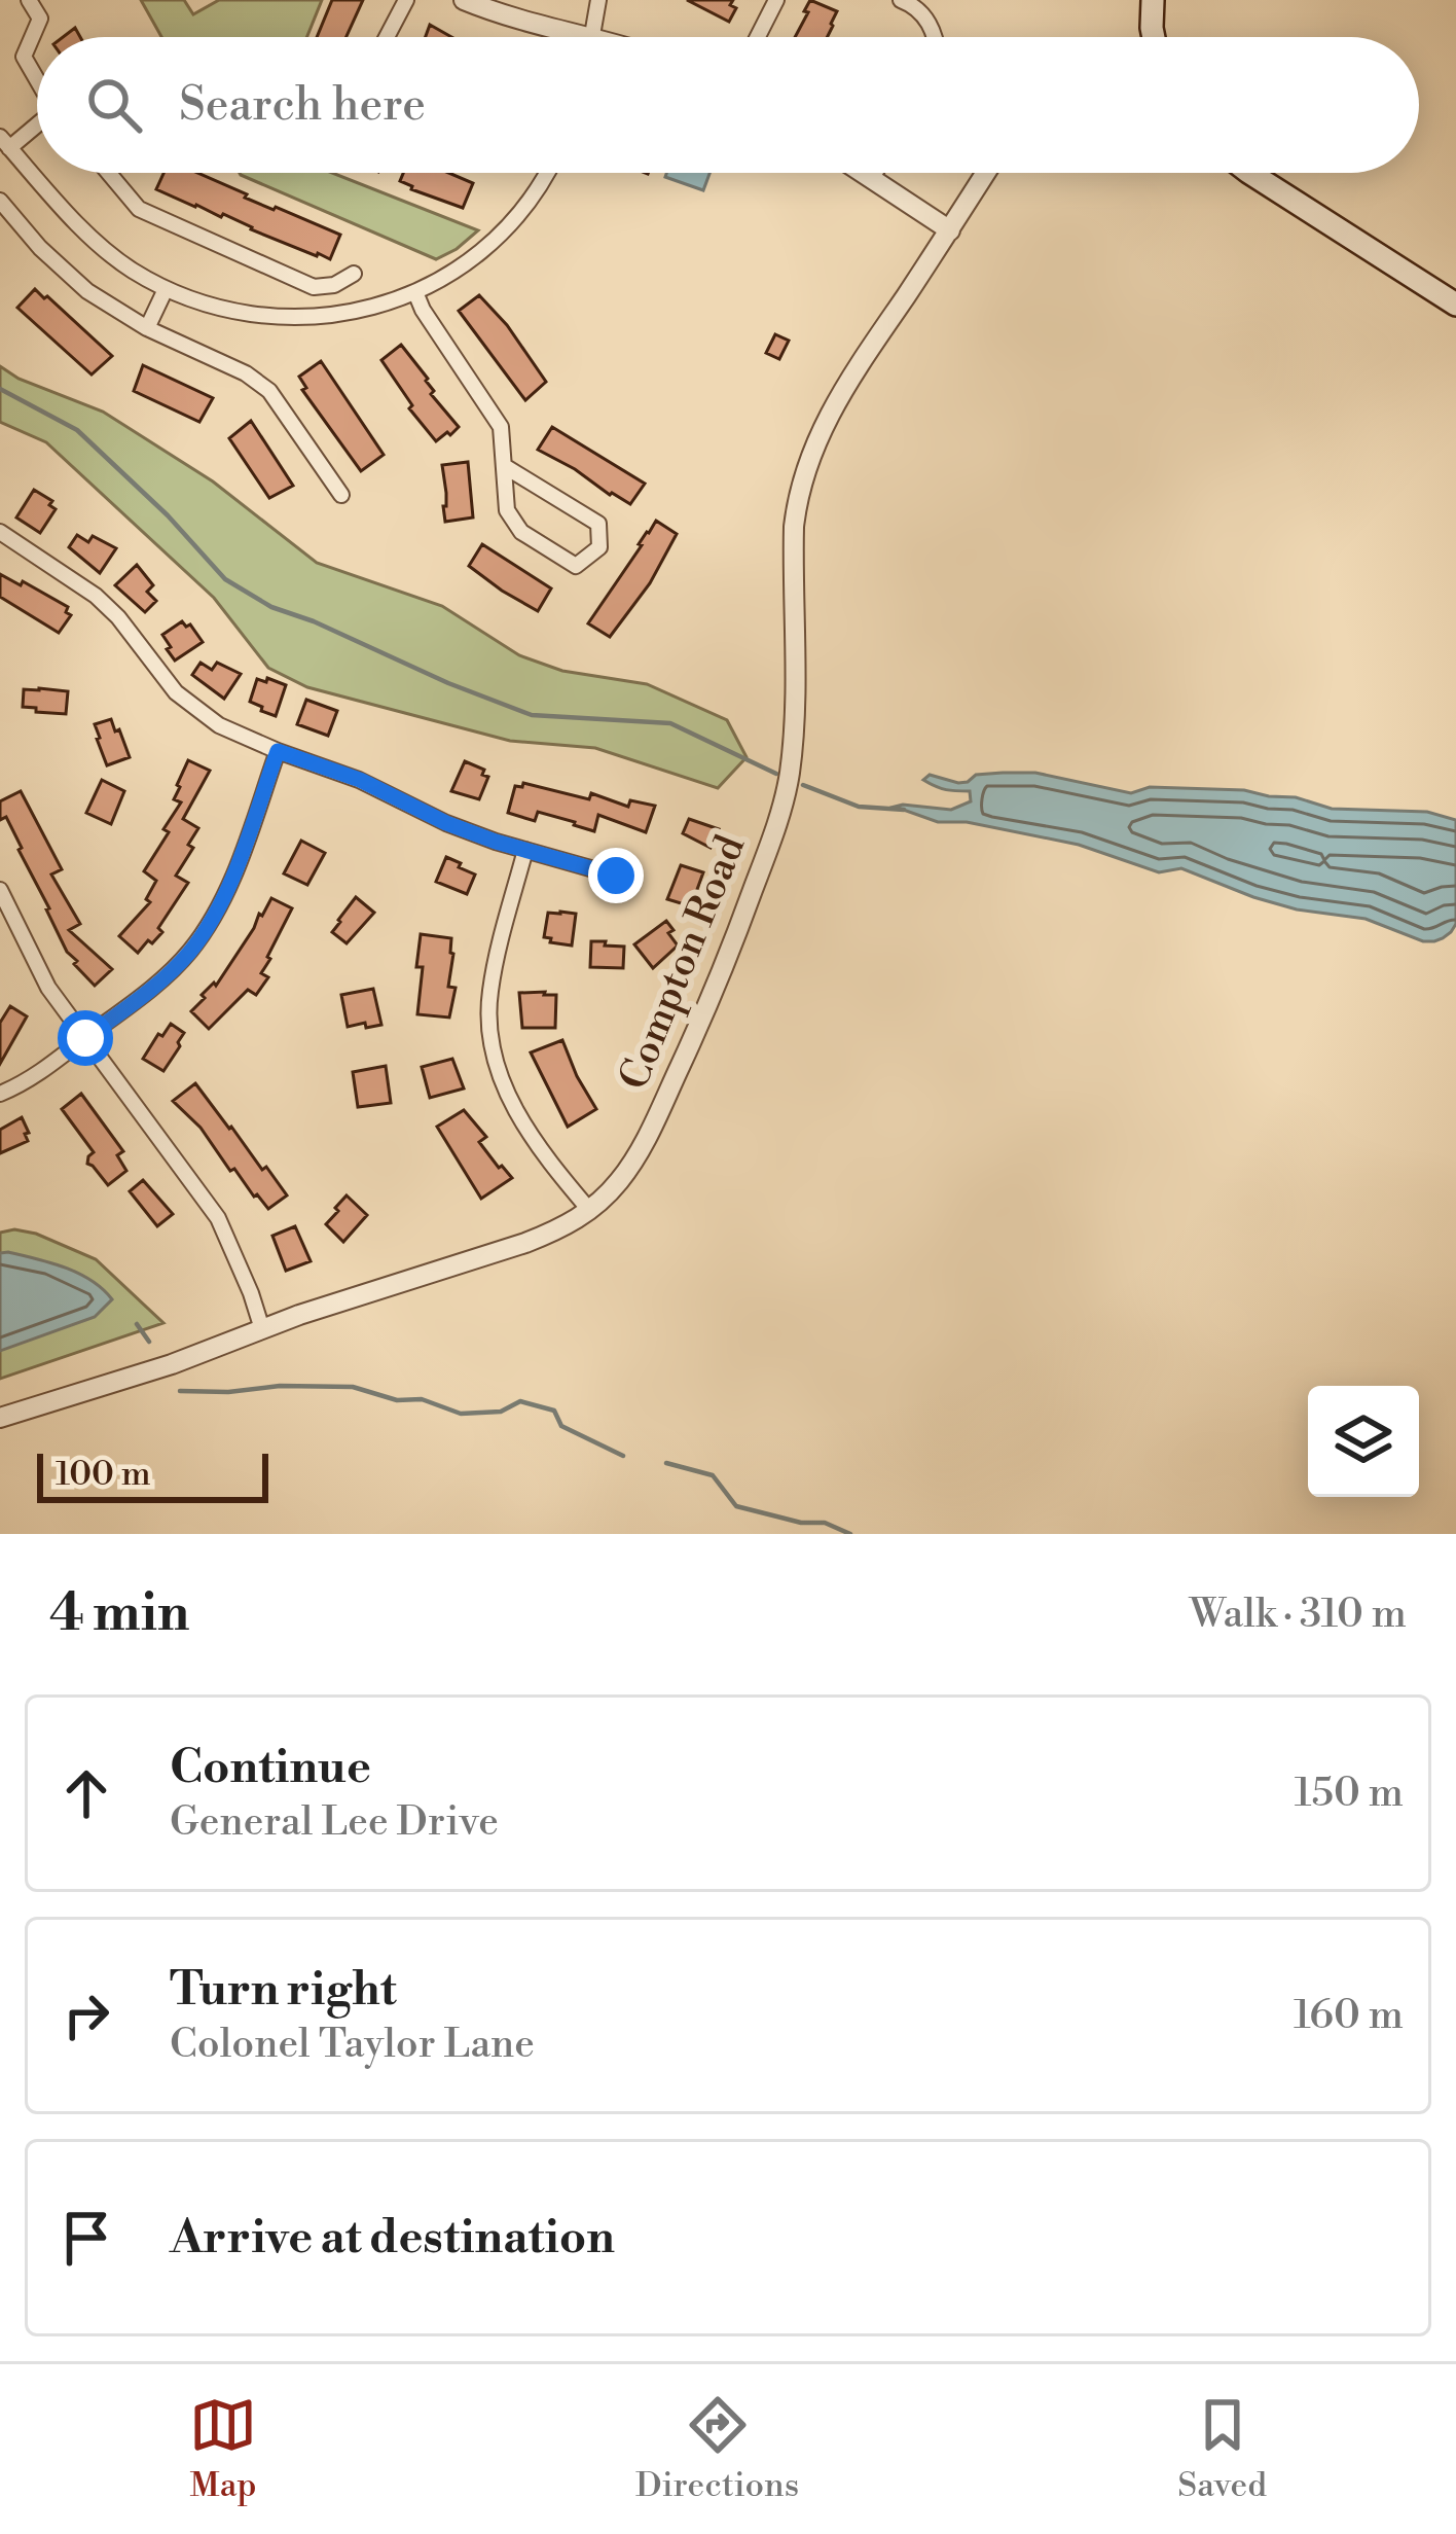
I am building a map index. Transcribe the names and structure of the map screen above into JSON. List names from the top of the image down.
{
  "streets": {
    "street": ["Compton Road"]
  },
  "scale_bar": "100 m",
  "page": {
    "search": "Search here",
    "scale": "100 m",
    "heading": ["4 min", "Walk · 310 m"],
    "list": [
      ["Continue", "General Lee Drive", "150 m"],
      ["Turn right", "Colonel Taylor Lane", "160 m"],
      "Arrive at destination"
    ],
    "nav": ["Map", "Directions", "Saved"]
  }
}
